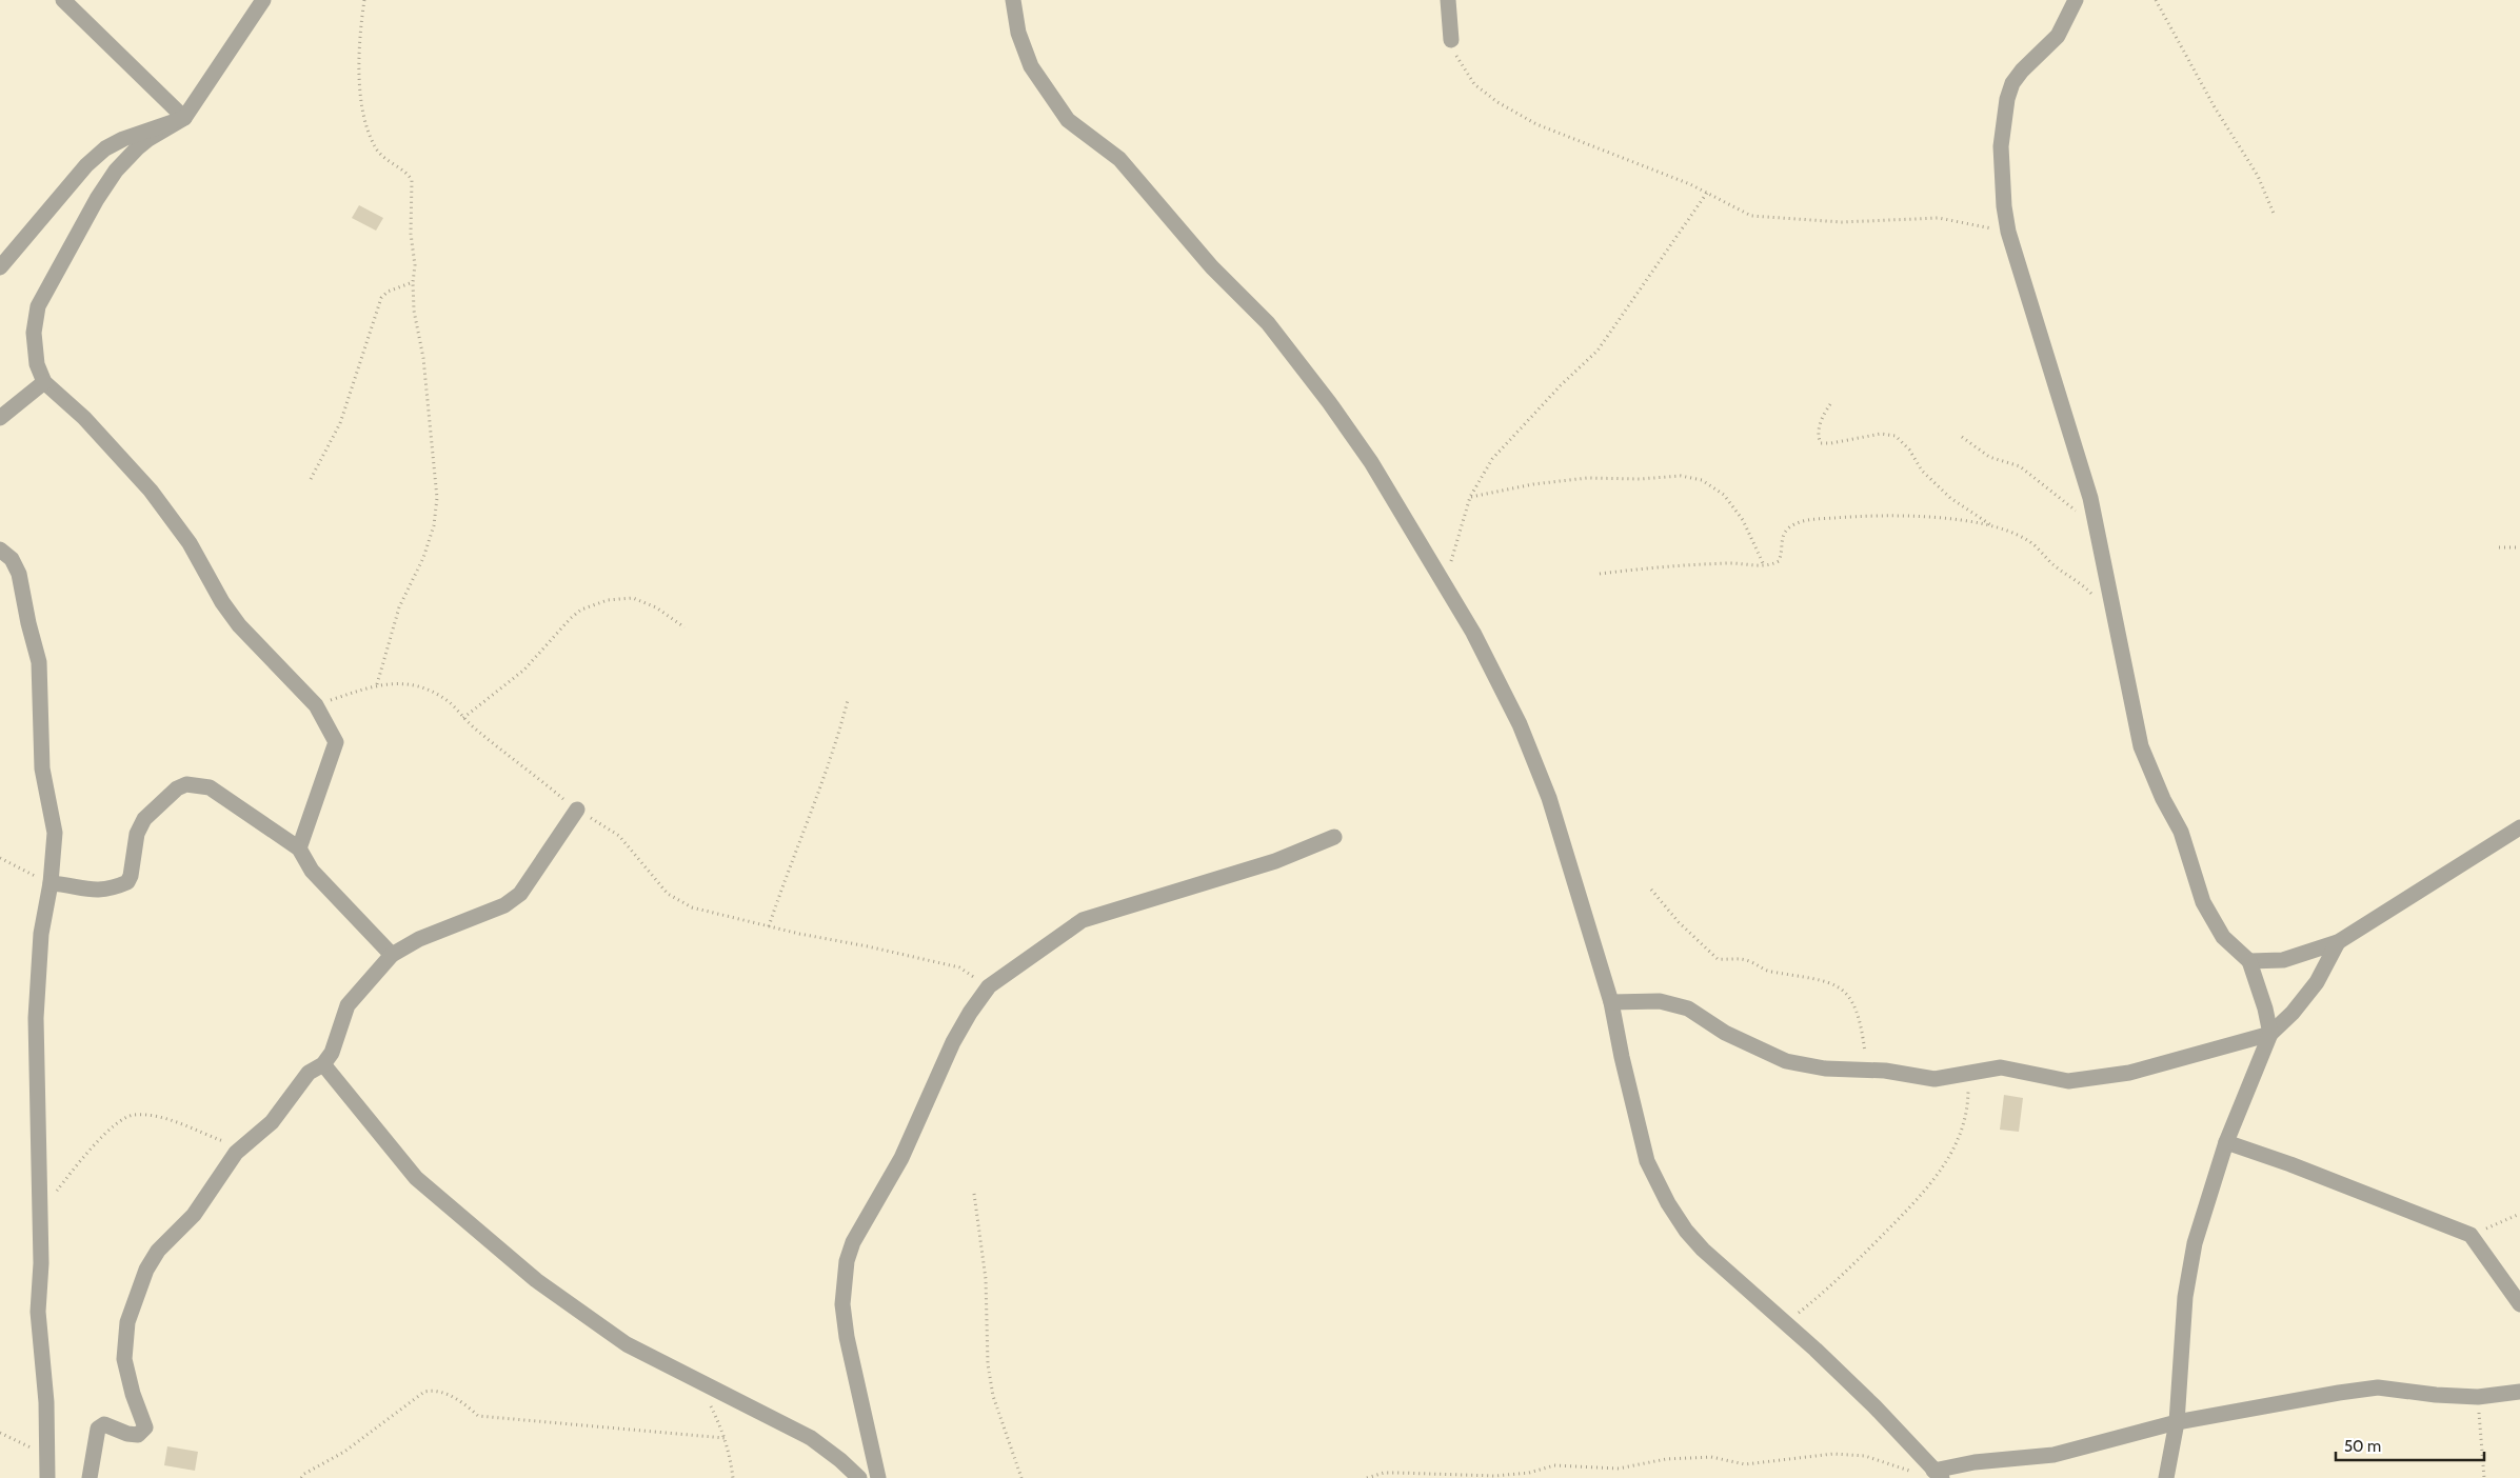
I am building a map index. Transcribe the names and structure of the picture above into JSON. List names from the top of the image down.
{
  "scale_bar": "50 m"
}
